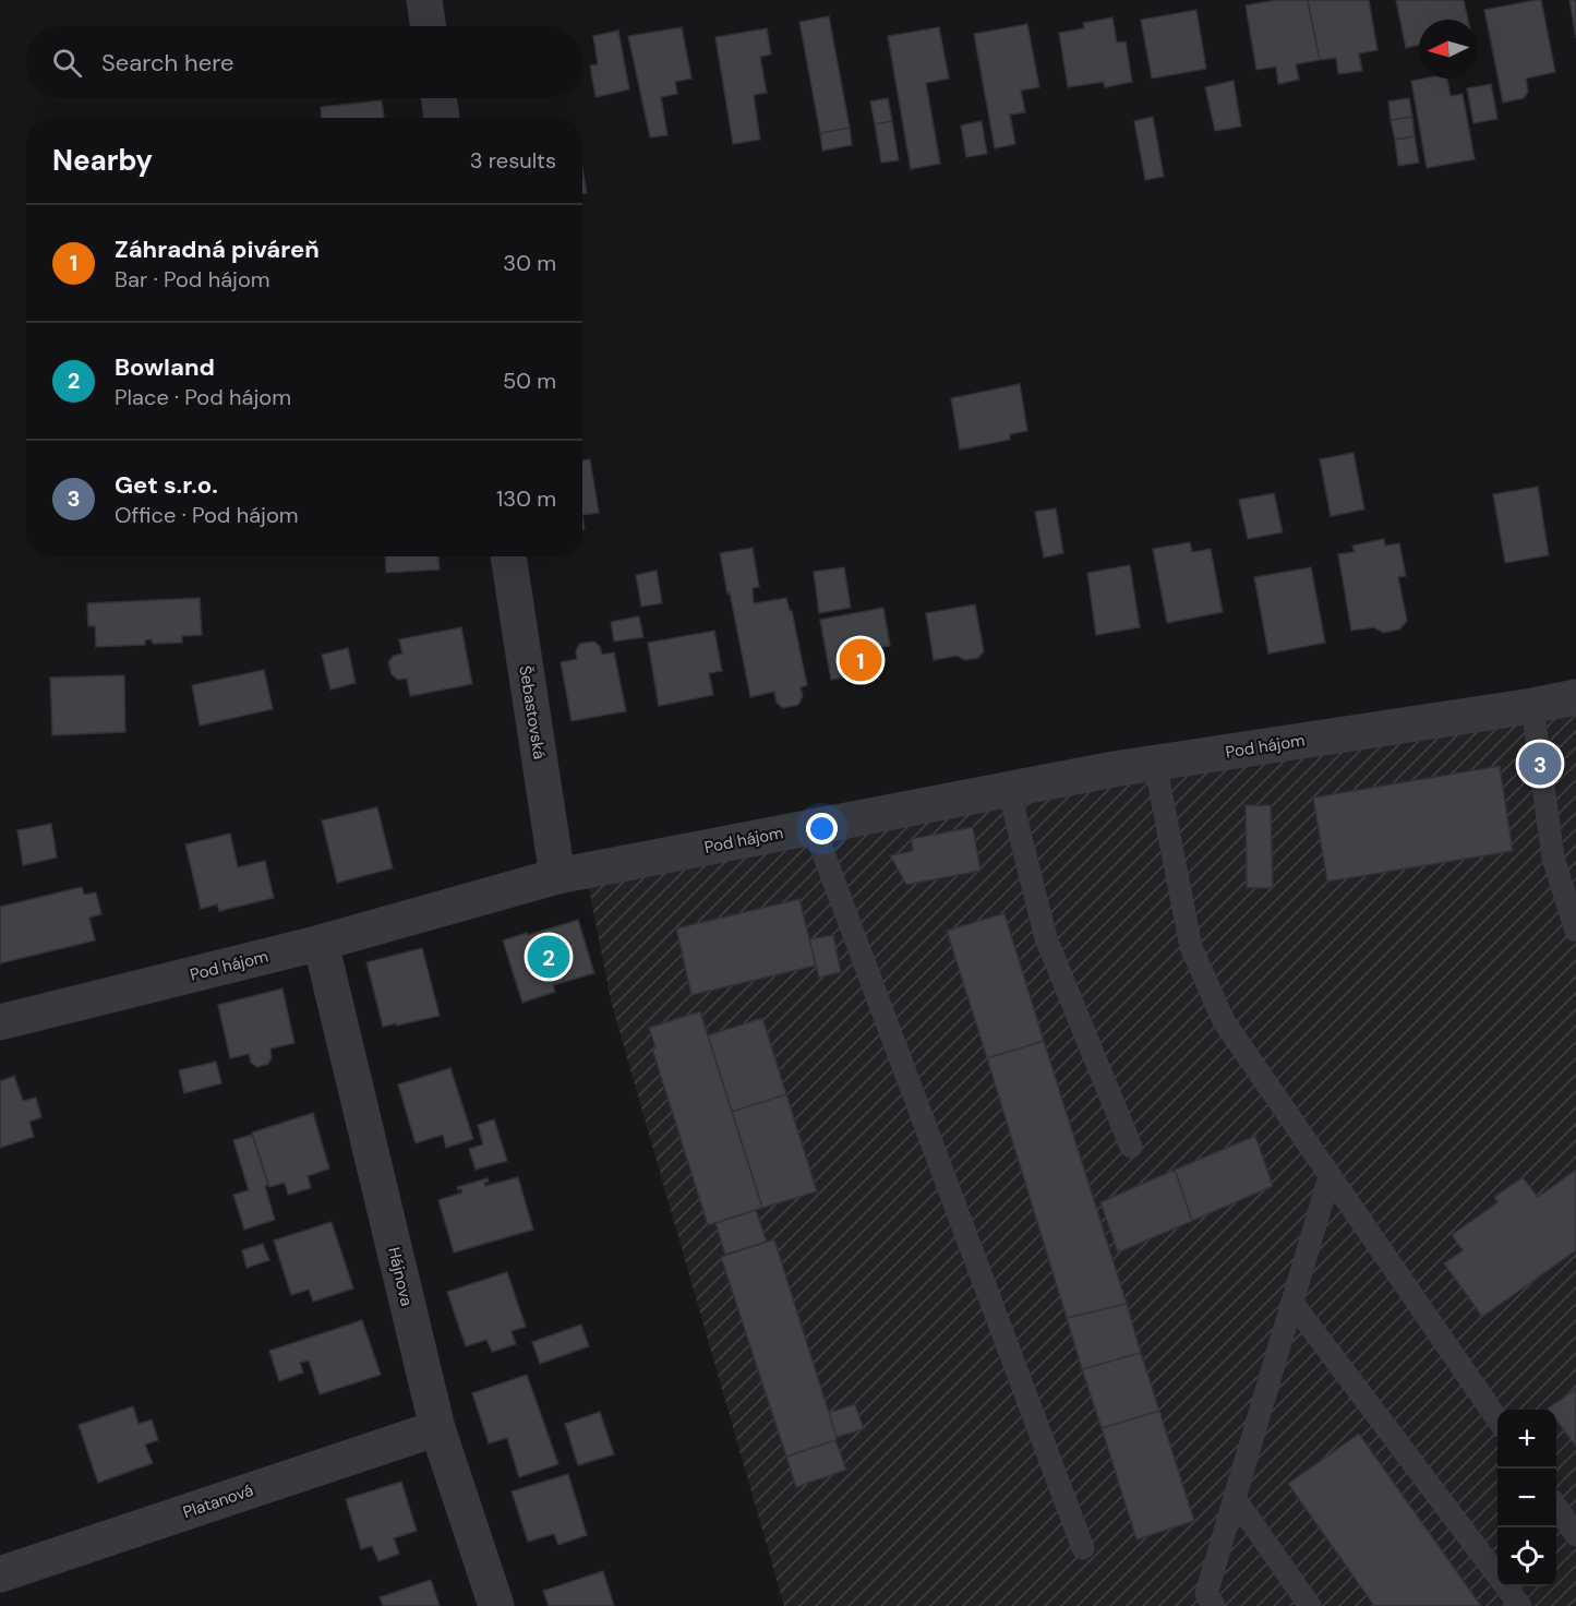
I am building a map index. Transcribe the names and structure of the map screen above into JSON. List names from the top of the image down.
{
  "streets": {
    "street": [
      "Šebastovská",
      "Pod hájom",
      "Hájnova",
      "Platanová"
    ]
  },
  "crossings": [
    ["Šebastovská", "Pod hájom"],
    ["Pod hájom", "Hájnova"],
    ["Hájnova", "Platanová"]
  ],
  "north": "left",
  "page": {
    "search": "Search here",
    "heading": ["Nearby", "3 results"],
    "list": [
      {
        "mark": "1",
        "name": "Záhradná piváreň",
        "note": "Bar · Pod hájom",
        "value": "30 m"
      },
      {
        "mark": "2",
        "name": "Bowland",
        "note": "Place · Pod hájom",
        "value": "50 m"
      },
      {
        "mark": "3",
        "name": "Get s.r.o.",
        "note": "Office · Pod hájom",
        "value": "130 m"
      }
    ],
    "pins": ["1", "3", "2"],
    "map_buttons": ["+", "−"]
  }
}
